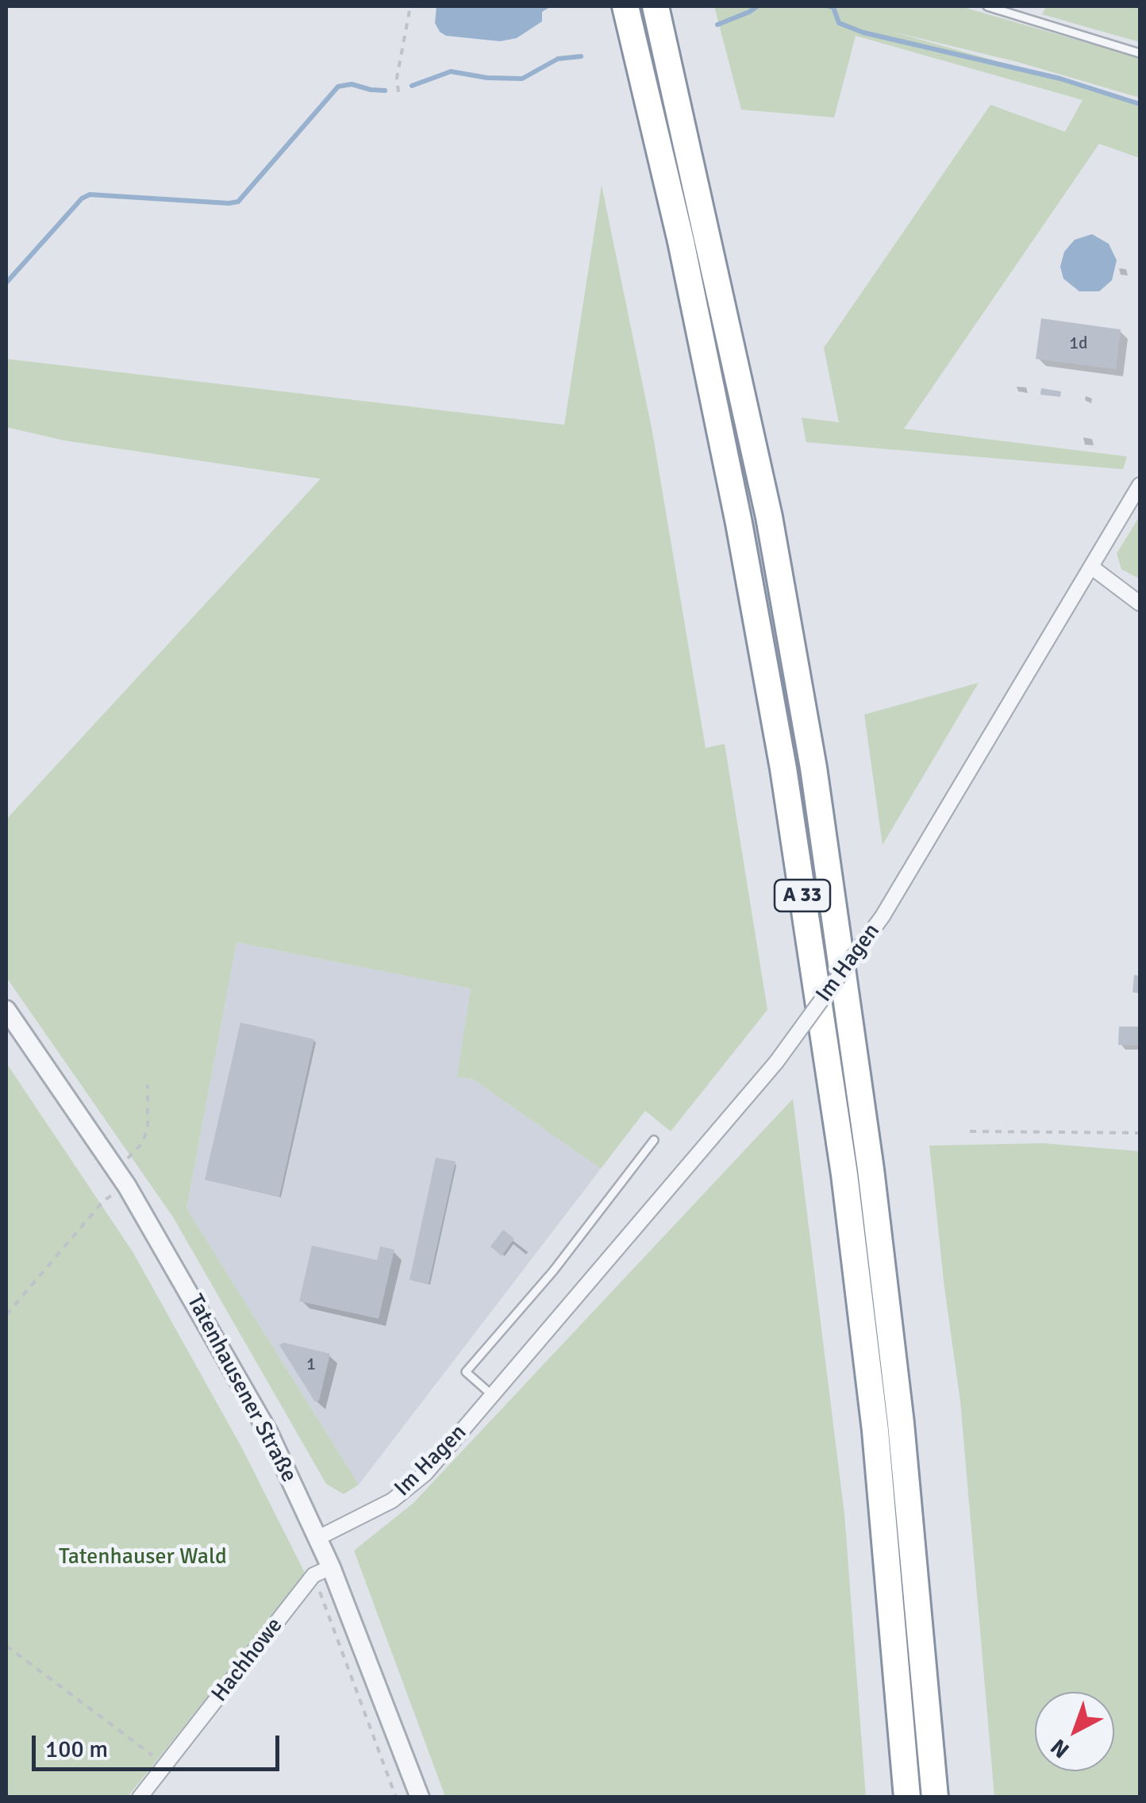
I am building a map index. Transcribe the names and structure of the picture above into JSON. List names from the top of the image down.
{
  "streets": {
    "highway": ["A 33"],
    "street": ["Im Hagen", "Tatenhausener Straße", "Hachhowe"]
  },
  "crossings": [
    ["Im Hagen", "Tatenhausener Straße"],
    ["Tatenhausener Straße", "Hachhowe"]
  ],
  "parks": ["Tatenhauser Wald"],
  "house_numbers": ["1d", "1"],
  "scale_bar": "100 m",
  "north": "bottom left"
}
